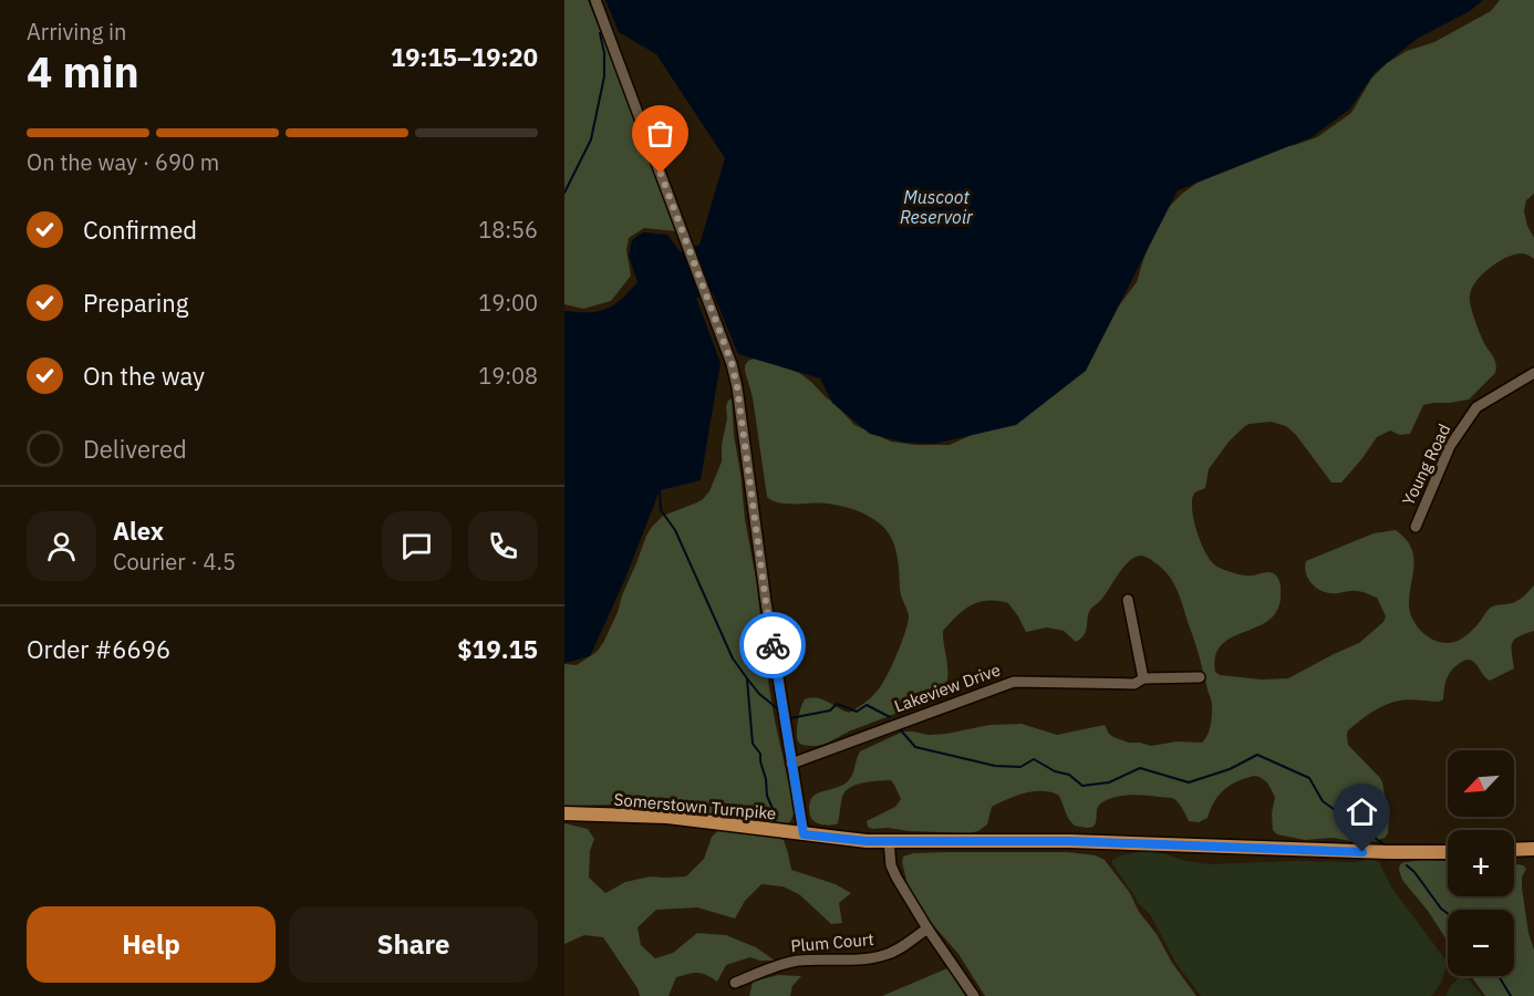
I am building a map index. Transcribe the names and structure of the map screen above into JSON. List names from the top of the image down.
{
  "streets": {
    "main road": ["Somerstown Turnpike"],
    "street": ["Young Road", "Lakeview Drive", "Plum Court"]
  },
  "water": ["Muscoot Reservoir"],
  "north": "bottom left",
  "page": {
    "heading": ["4 min", "Arriving in", "19:15–19:20"],
    "panel": [
      "Alex",
      "Courier · 4.5",
      "Order #6696",
      "$19.15"
    ],
    "bar": "On the way · 690 m",
    "list": [
      ["Confirmed", "18:56"],
      ["Preparing", "19:00"],
      ["On the way", "19:08"],
      "Delivered"
    ],
    "map_buttons": ["+", "−"],
    "buttons": ["Help", "Share"]
  }
}
